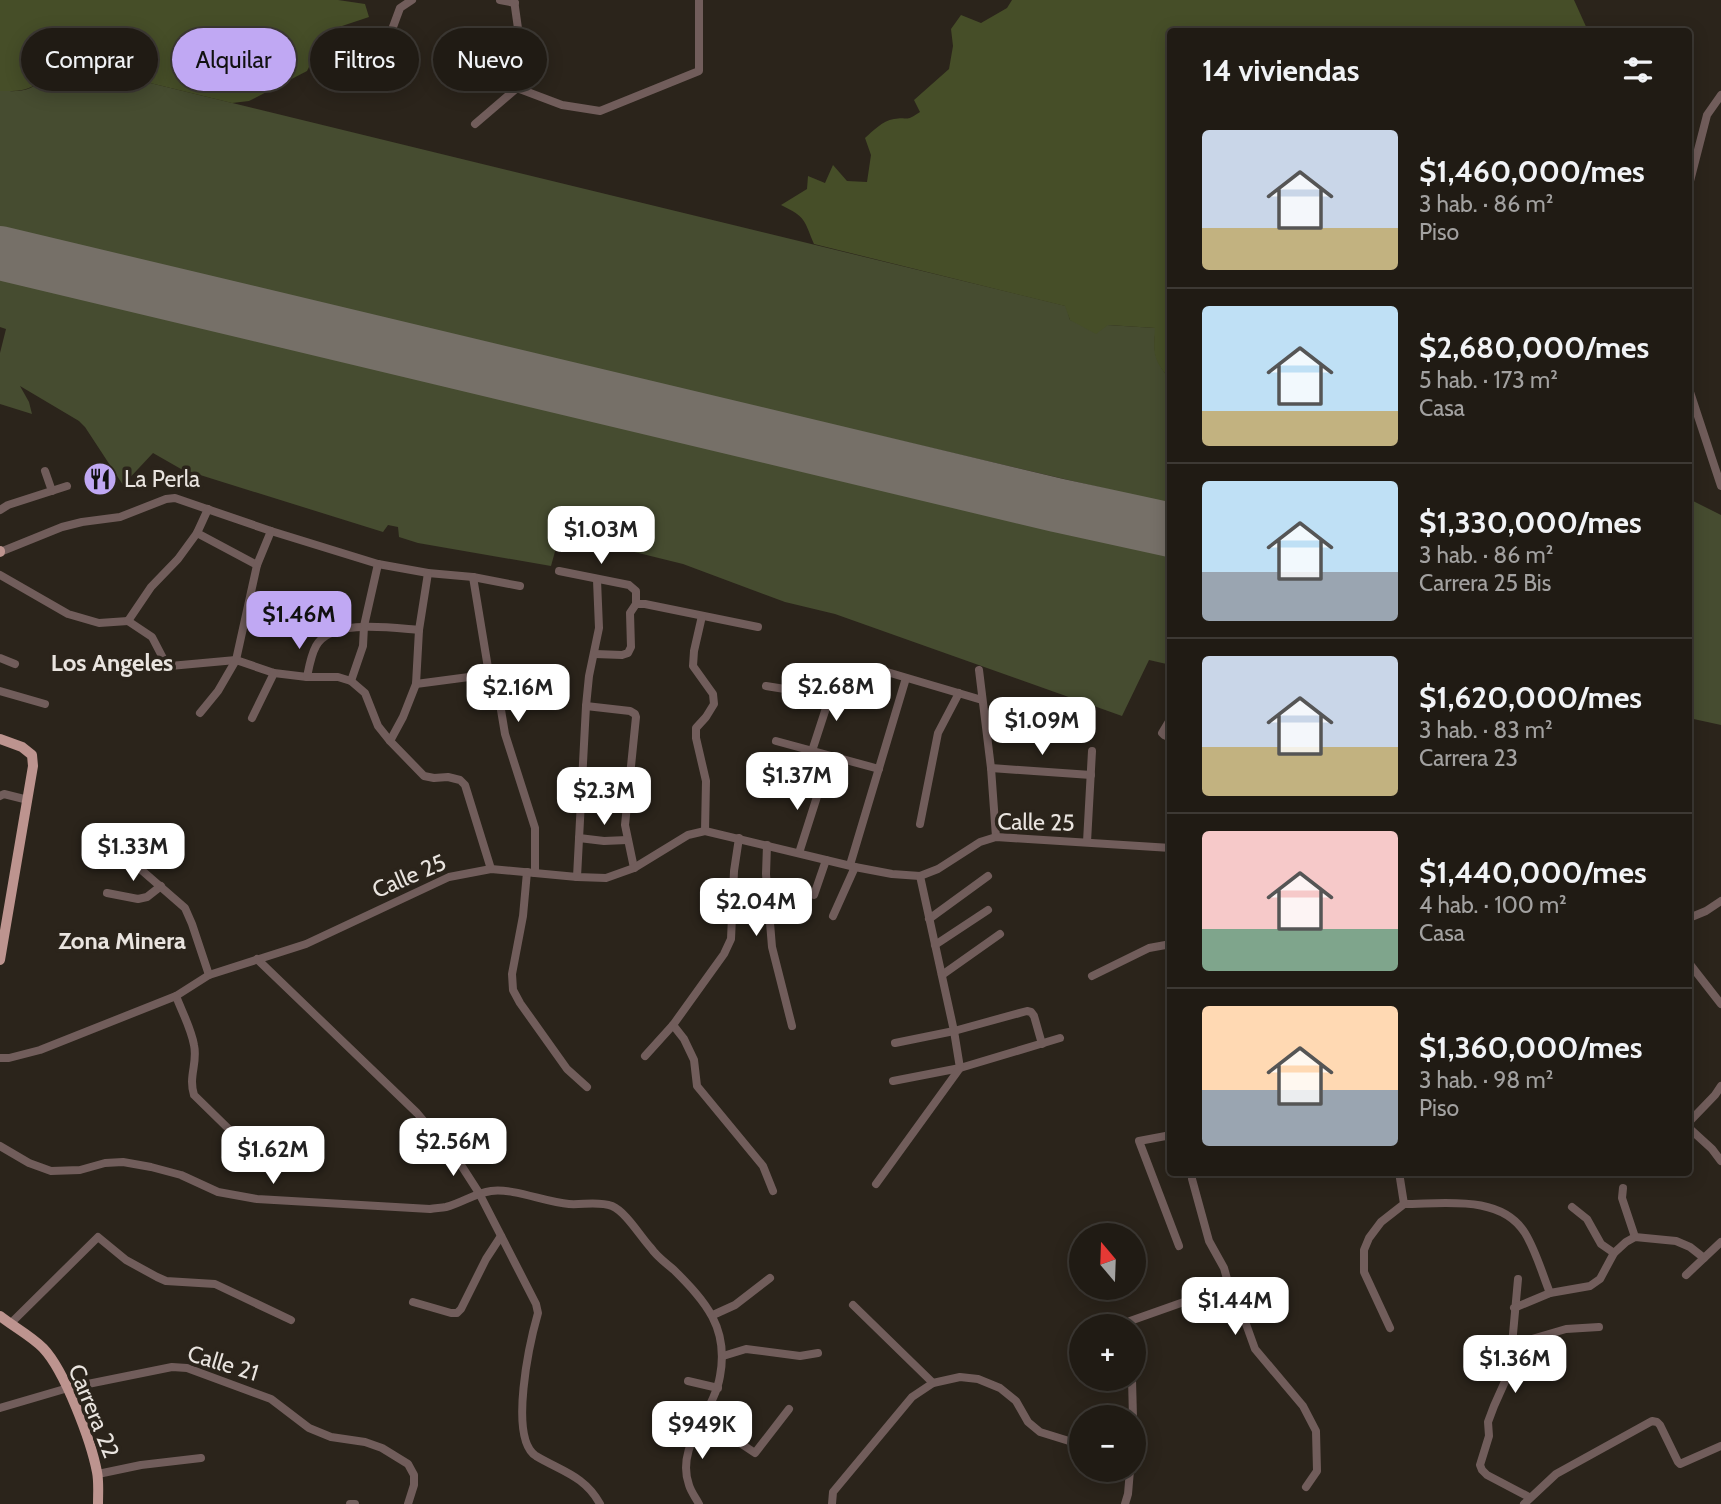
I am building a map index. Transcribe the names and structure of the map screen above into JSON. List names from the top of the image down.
{
  "streets": {
    "main road": ["Carrera 22"],
    "street": ["Calle 25", "Calle 21"]
  },
  "crossings": [
    ["Calle 21", "Carrera 22"]
  ],
  "districts": ["Los Angeles", "Zona Minera"],
  "places": {
    "restaurant": ["La Perla"]
  },
  "north": "top",
  "page": {
    "chip": [
      "Comprar",
      "Alquilar",
      "Filtros",
      "Nuevo"
    ],
    "heading": "14 viviendas",
    "list": [
      {
        "name": "$1,460,000/mes",
        "note": "3 hab. · 86 m² · Piso"
      },
      {
        "name": "$2,680,000/mes",
        "note": "5 hab. · 173 m² · Casa"
      },
      {
        "name": "$1,330,000/mes",
        "note": "3 hab. · 86 m² · Carrera 25 Bis"
      },
      {
        "name": "$1,620,000/mes",
        "note": "3 hab. · 83 m² · Carrera 23"
      },
      {
        "name": "$1,440,000/mes",
        "note": "4 hab. · 100 m² · Casa"
      },
      {
        "name": "$1,360,000/mes",
        "note": "3 hab. · 98 m² · Piso"
      }
    ],
    "price": [
      "$1.03M",
      "$1.46M",
      "$2.68M",
      "$2.16M",
      "$1.09M",
      "$1.37M",
      "$2.3M",
      "$1.33M",
      "$2.04M",
      "$2.56M",
      "$1.62M",
      "$1.44M",
      "$1.36M",
      "$949K"
    ],
    "map_buttons": ["+", "−"]
  }
}
